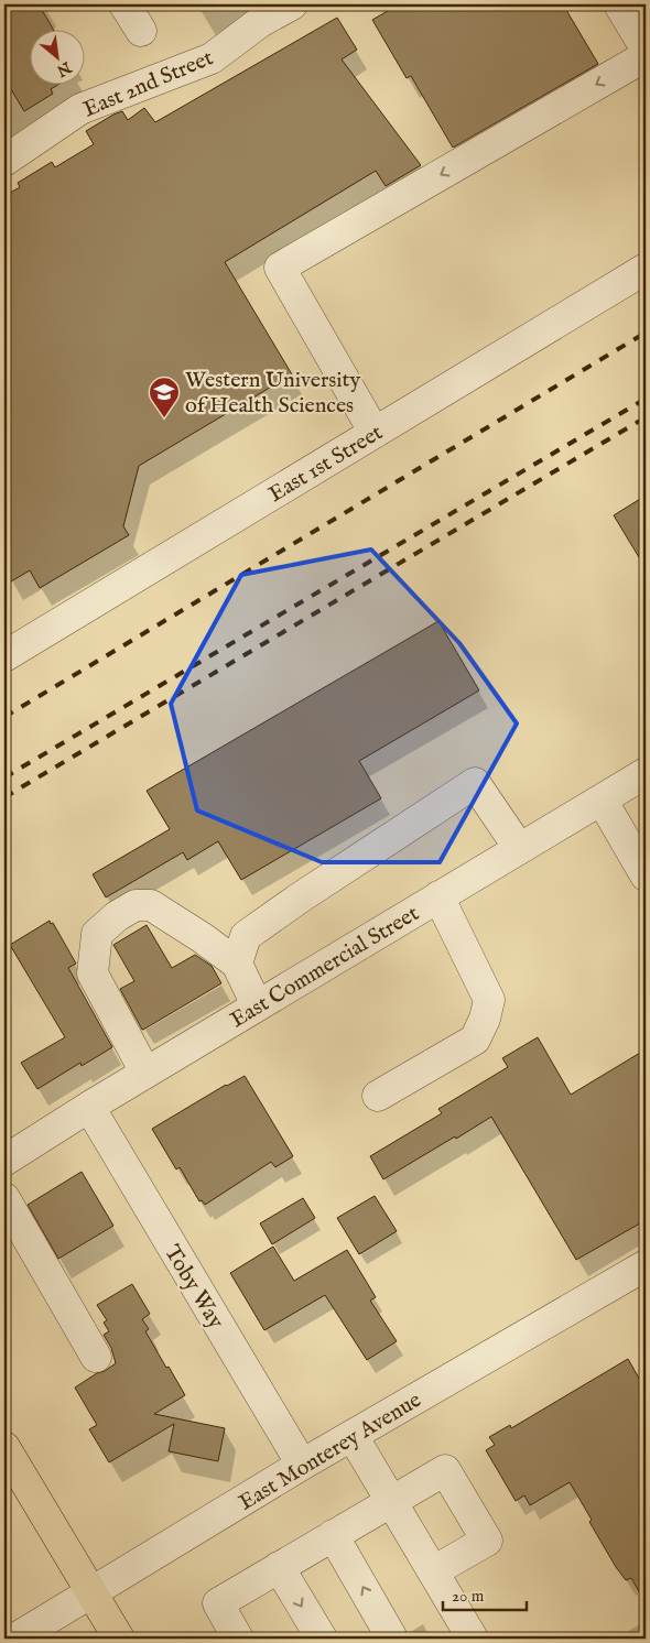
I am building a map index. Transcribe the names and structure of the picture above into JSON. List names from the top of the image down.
{
  "streets": {
    "street": [
      "East 2nd Street",
      "East 1st Street",
      "East Commercial Street",
      "Toby Way",
      "East Monterey Avenue"
    ]
  },
  "crossings": [
    ["East Commercial Street", "Toby Way"],
    ["Toby Way", "East Monterey Avenue"]
  ],
  "places": {
    "school or university": ["Western University of Health Sciences"]
  },
  "scale_bar": "20 m",
  "north": "bottom right"
}
